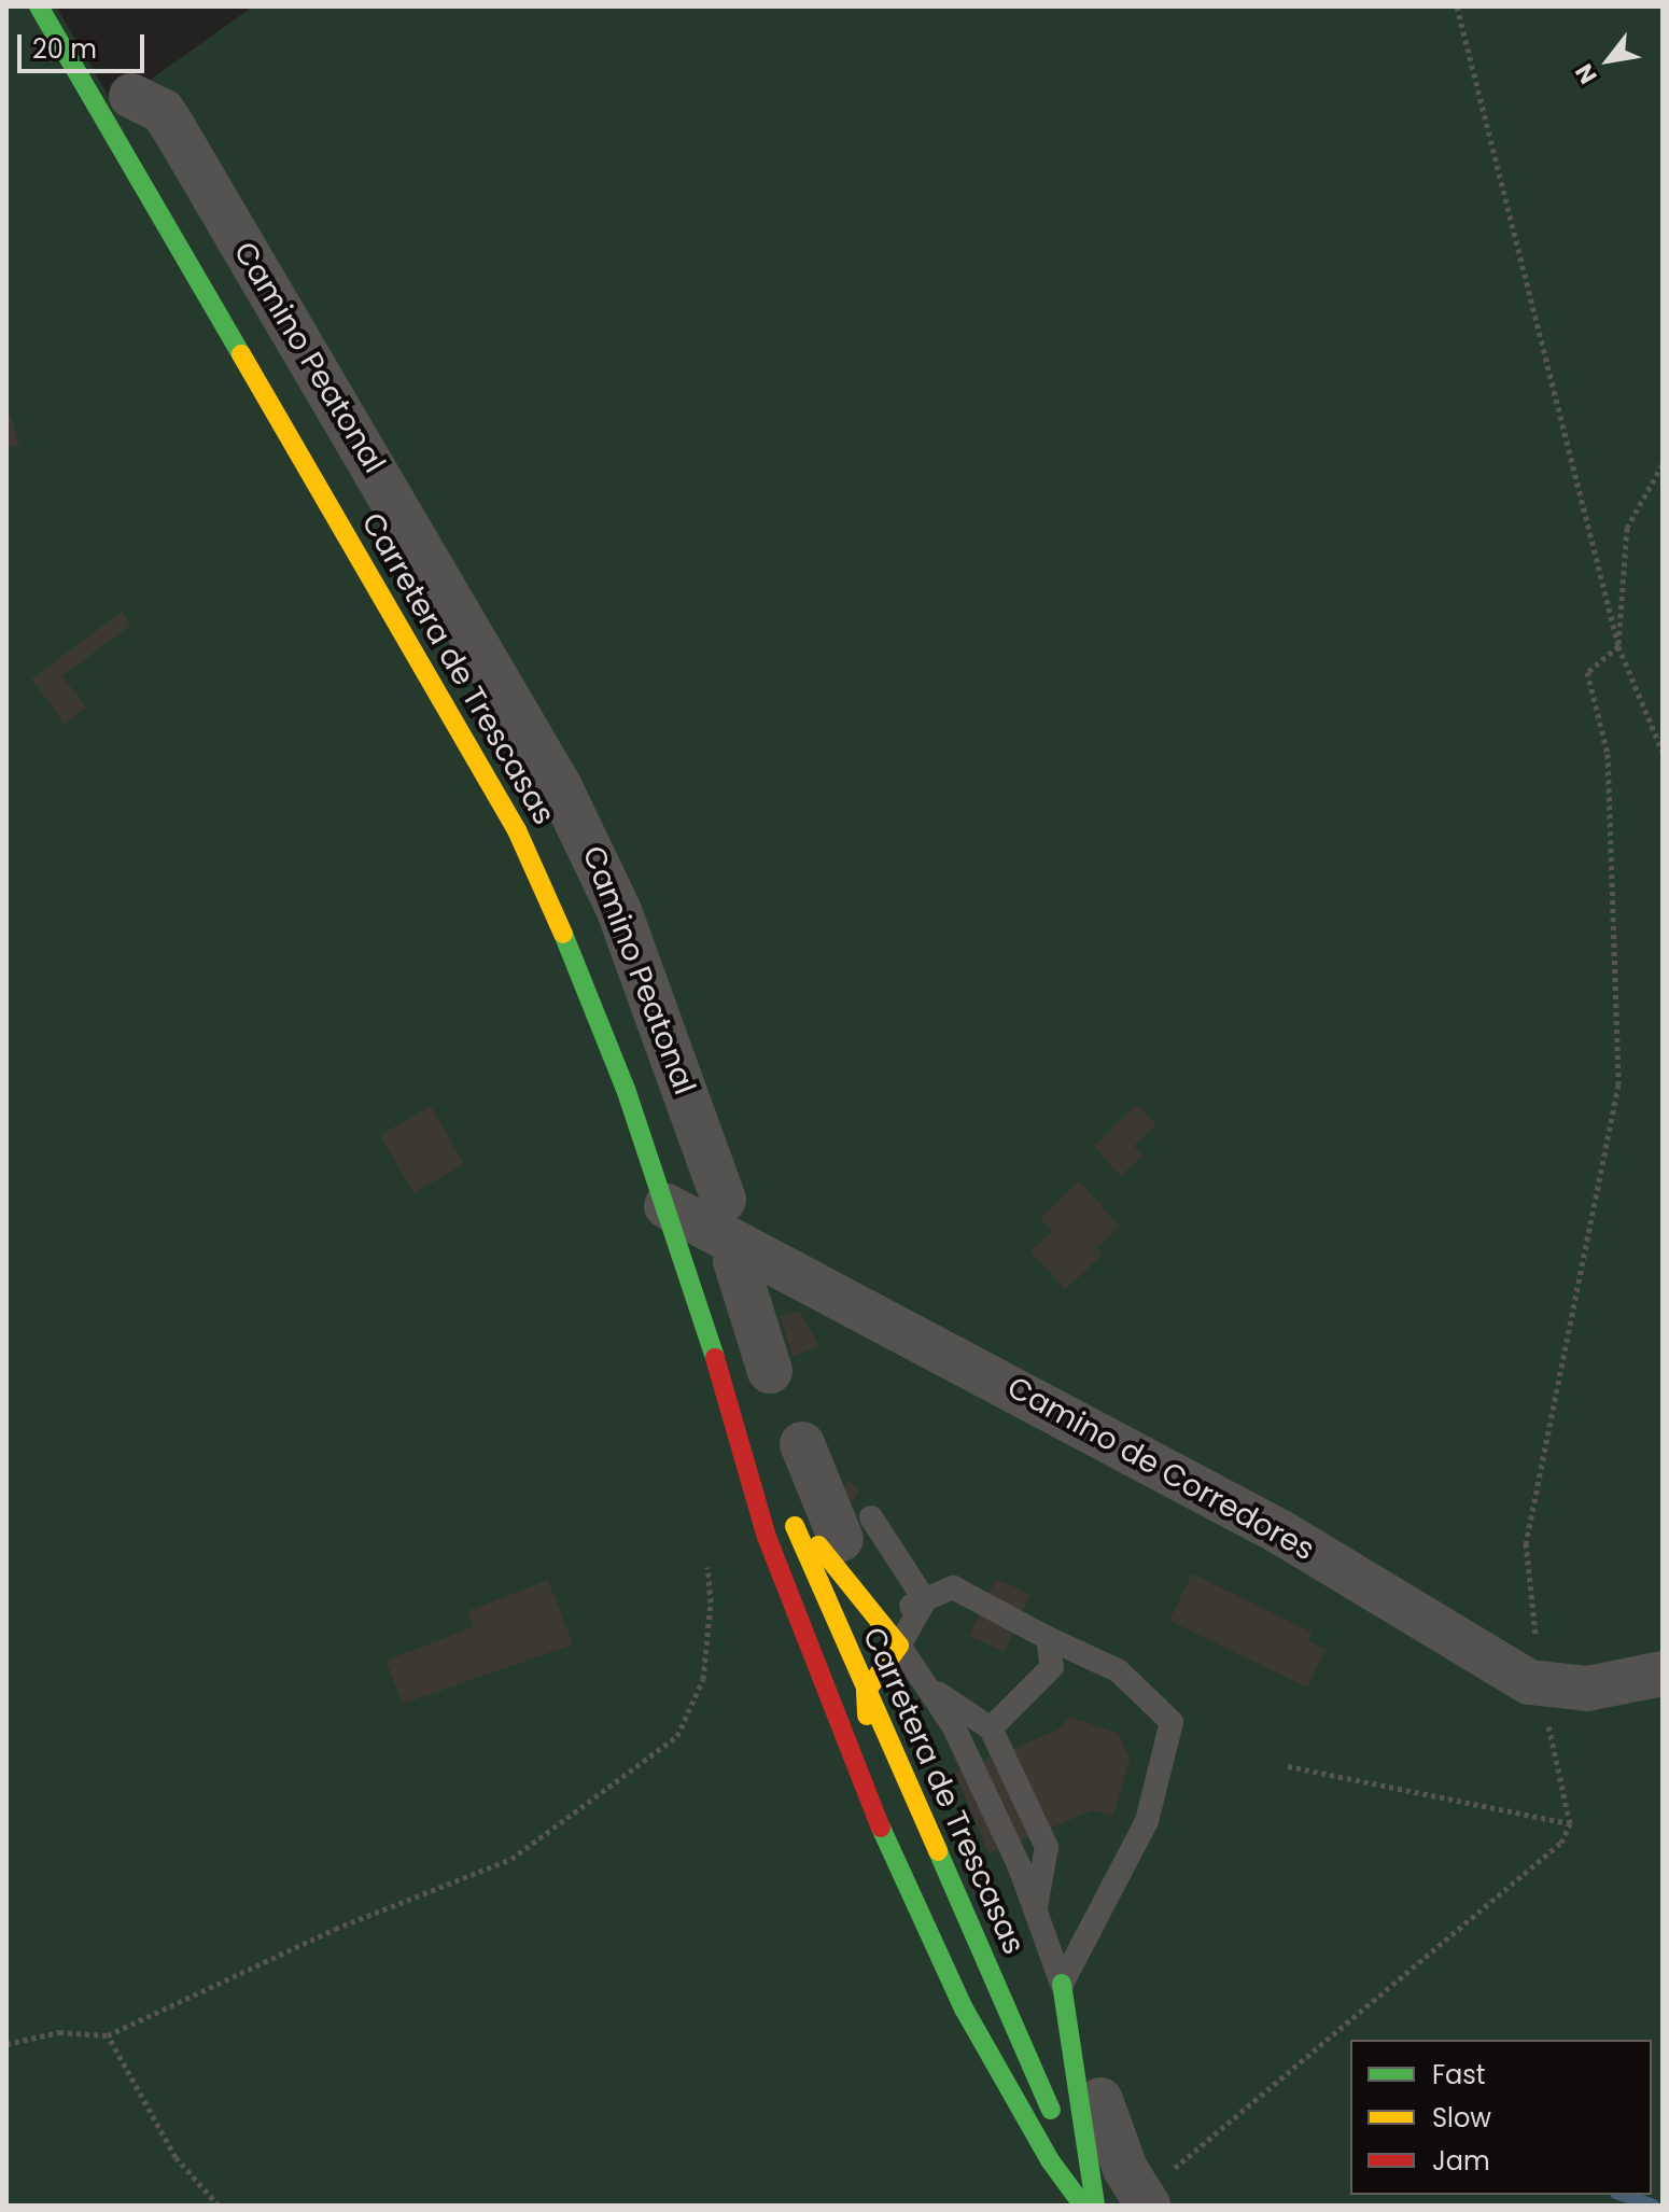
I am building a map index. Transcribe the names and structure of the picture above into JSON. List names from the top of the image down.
{
  "streets": {
    "street": ["Camino Peatonal", "Carretera de Trescasas", "Camino de Corredores"]
  },
  "crossings": [
    ["Carretera de Trescasas", "Camino de Corredores"]
  ],
  "legend": ["Fast", "Slow", "Jam"],
  "scale_bar": "20 m",
  "north": "bottom left"
}
